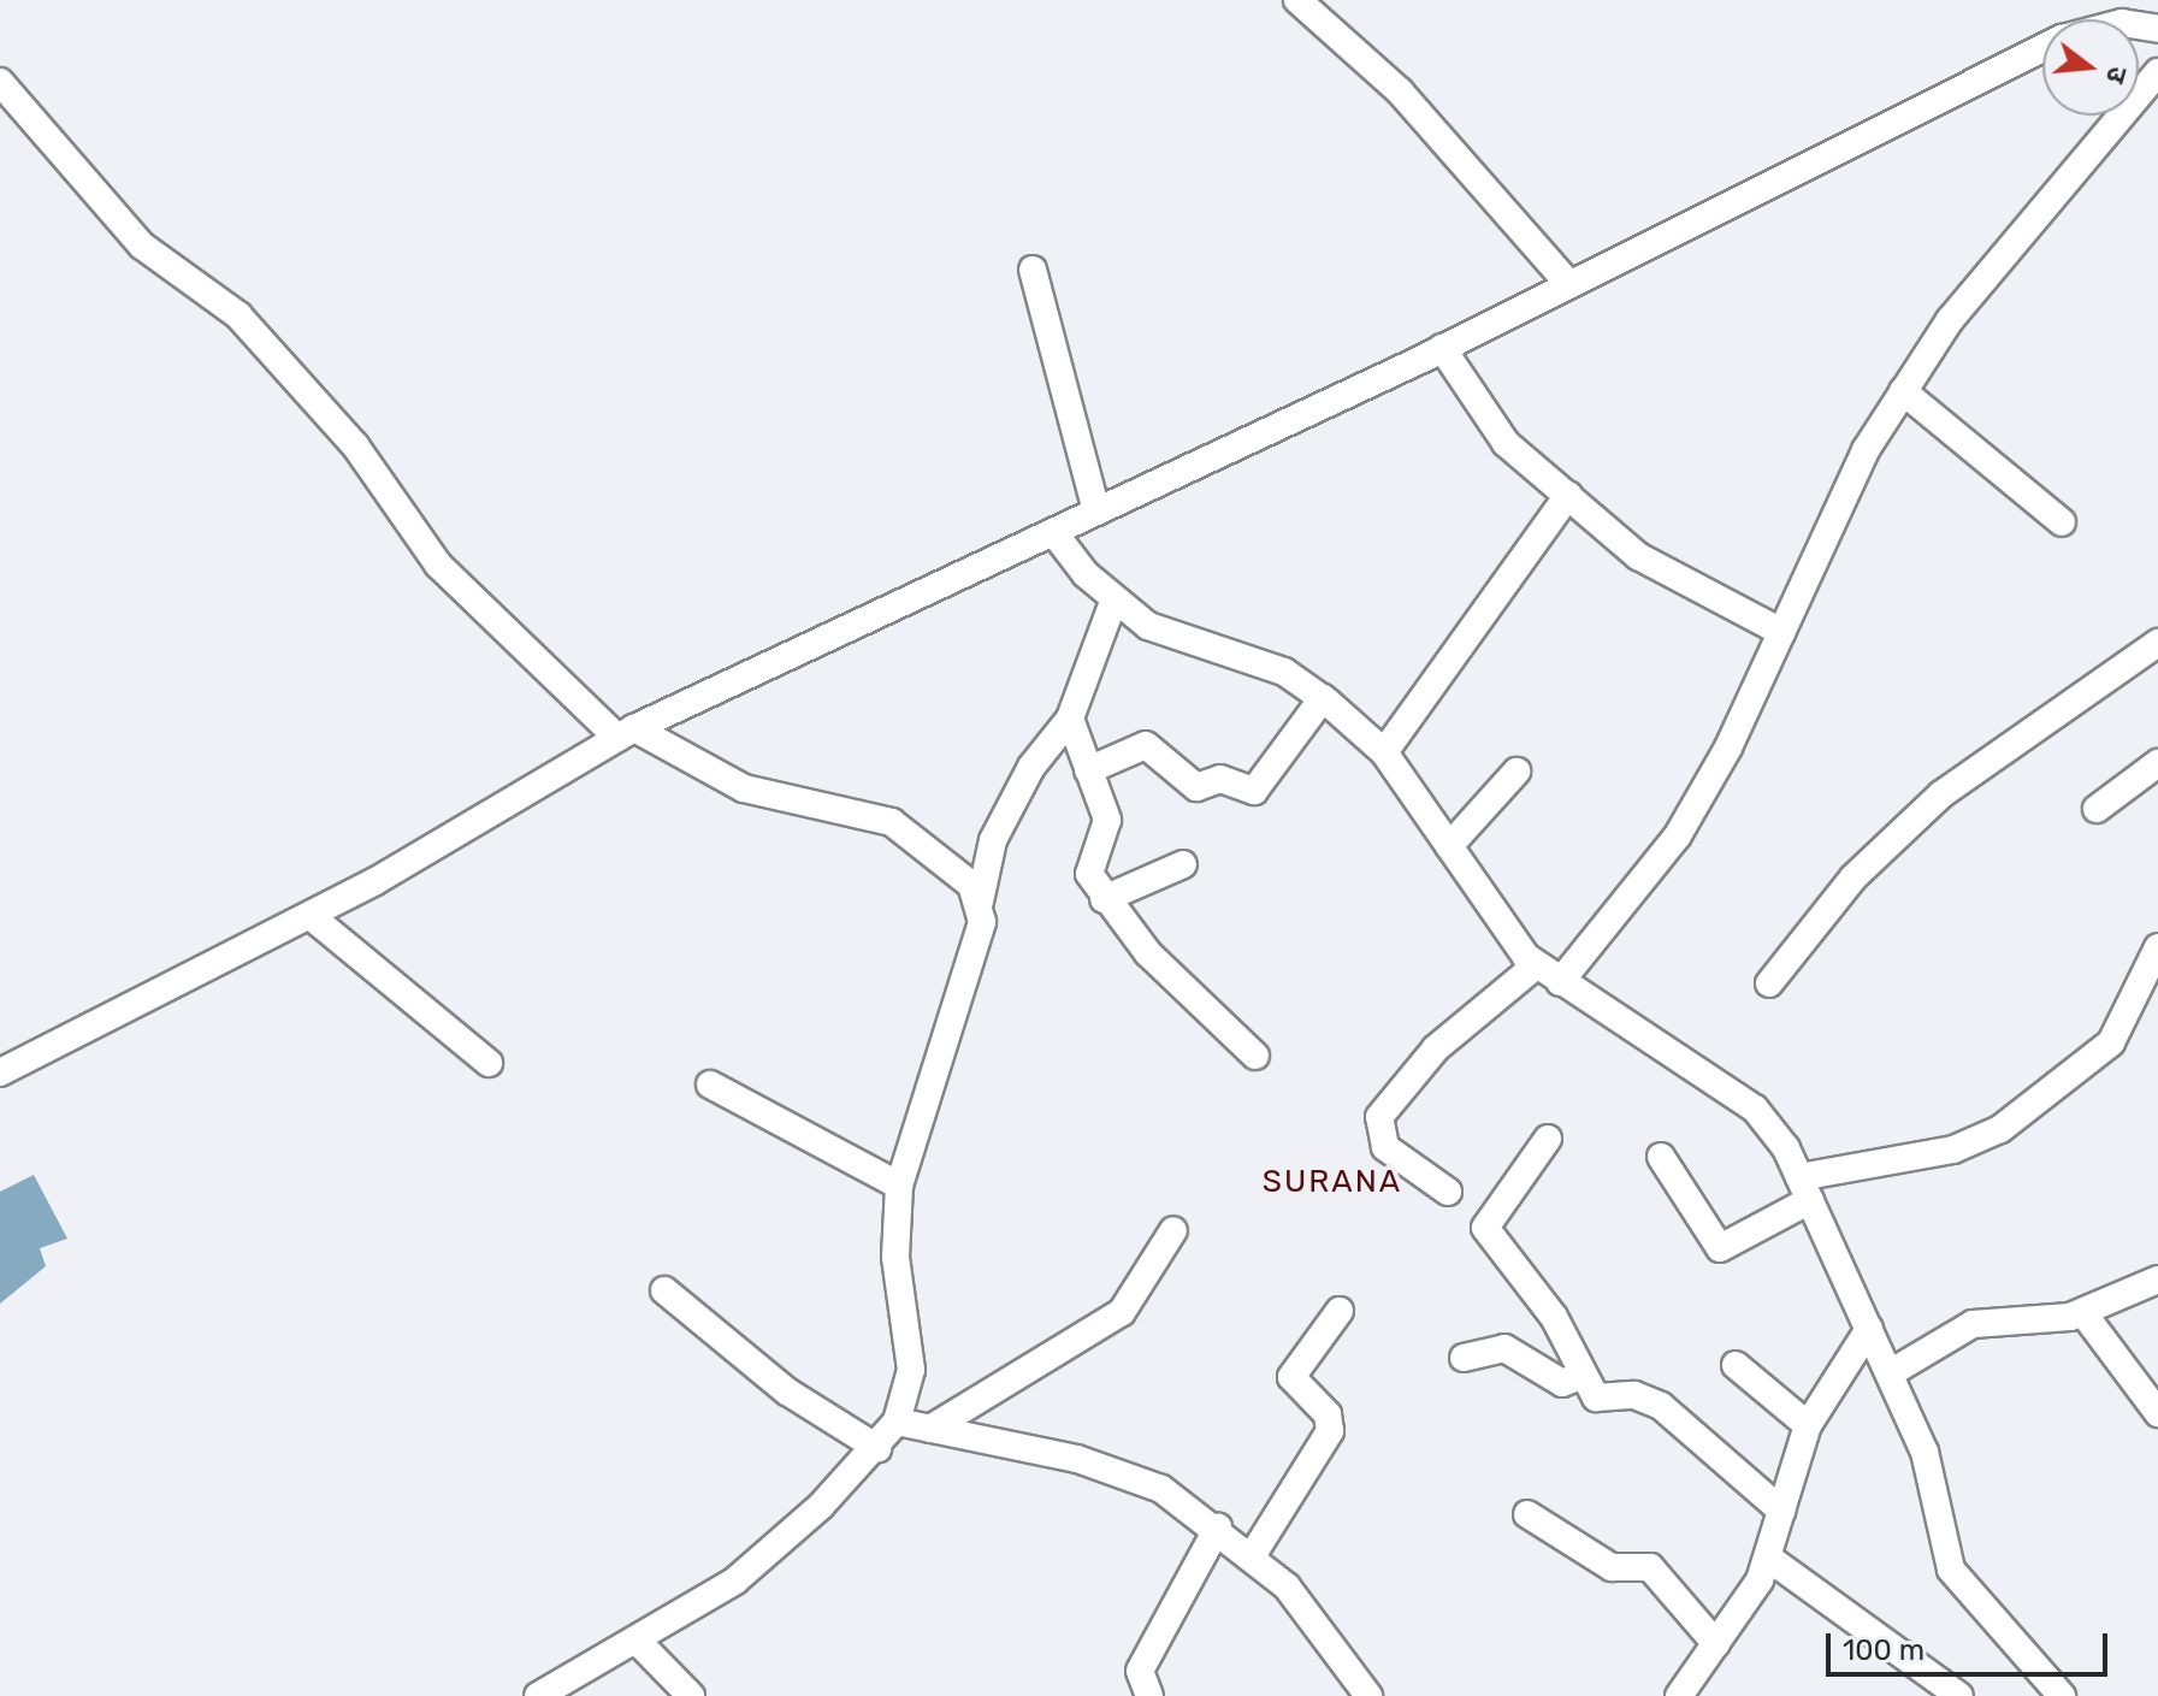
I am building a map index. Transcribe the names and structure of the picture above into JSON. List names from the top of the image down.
{
  "districts": ["SURANA"],
  "scale_bar": "100 m",
  "north": "right"
}
